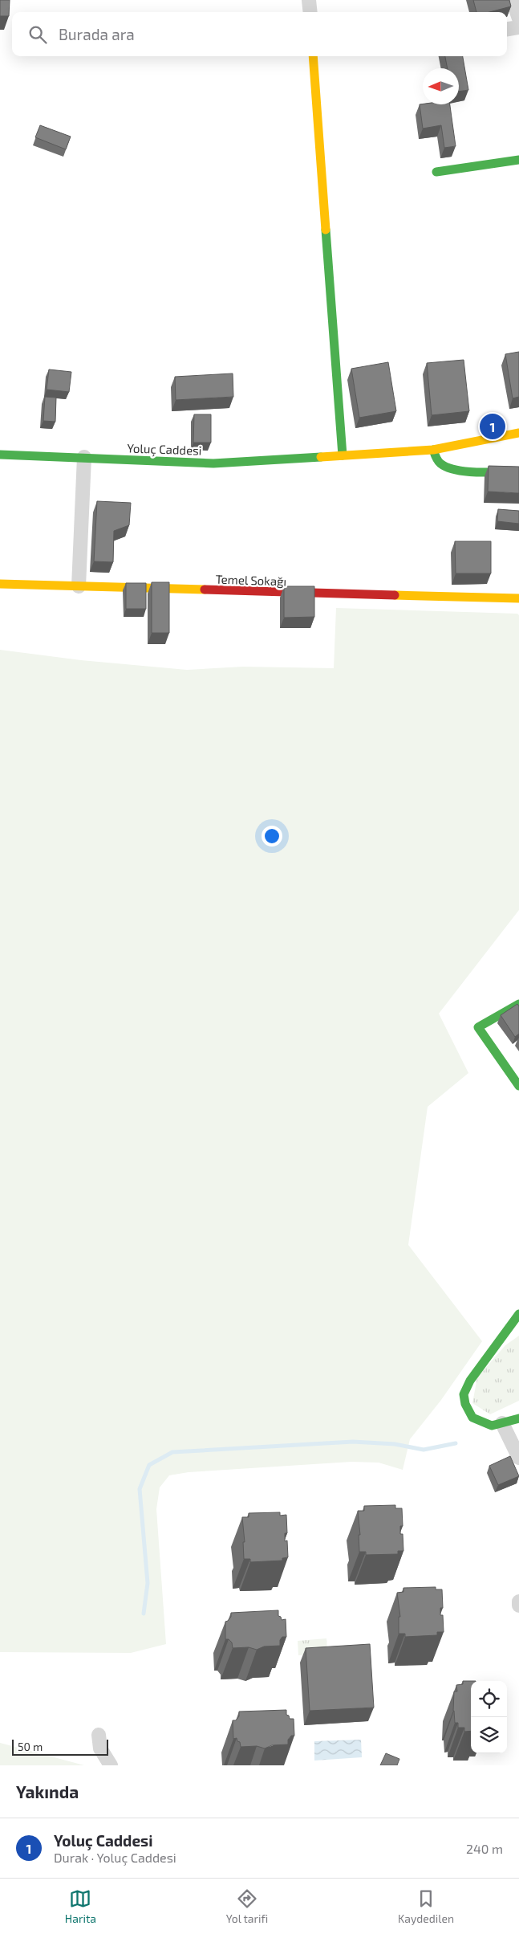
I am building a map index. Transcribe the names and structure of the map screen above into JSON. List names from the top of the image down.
{
  "streets": {
    "street": ["Yoluç Caddesi", "Temel Sokağı"]
  },
  "scale_bar": "50 m",
  "north": "left",
  "page": {
    "search": "Burada ara",
    "pins": "1",
    "scale": "50 m",
    "heading": "Yakında",
    "list": [
      {
        "mark": "1",
        "name": "Yoluç Caddesi",
        "note": "Durak · Yoluç Caddesi",
        "value": "240 m"
      }
    ],
    "nav": ["Harita", "Yol tarifi", "Kaydedilen"]
  }
}
